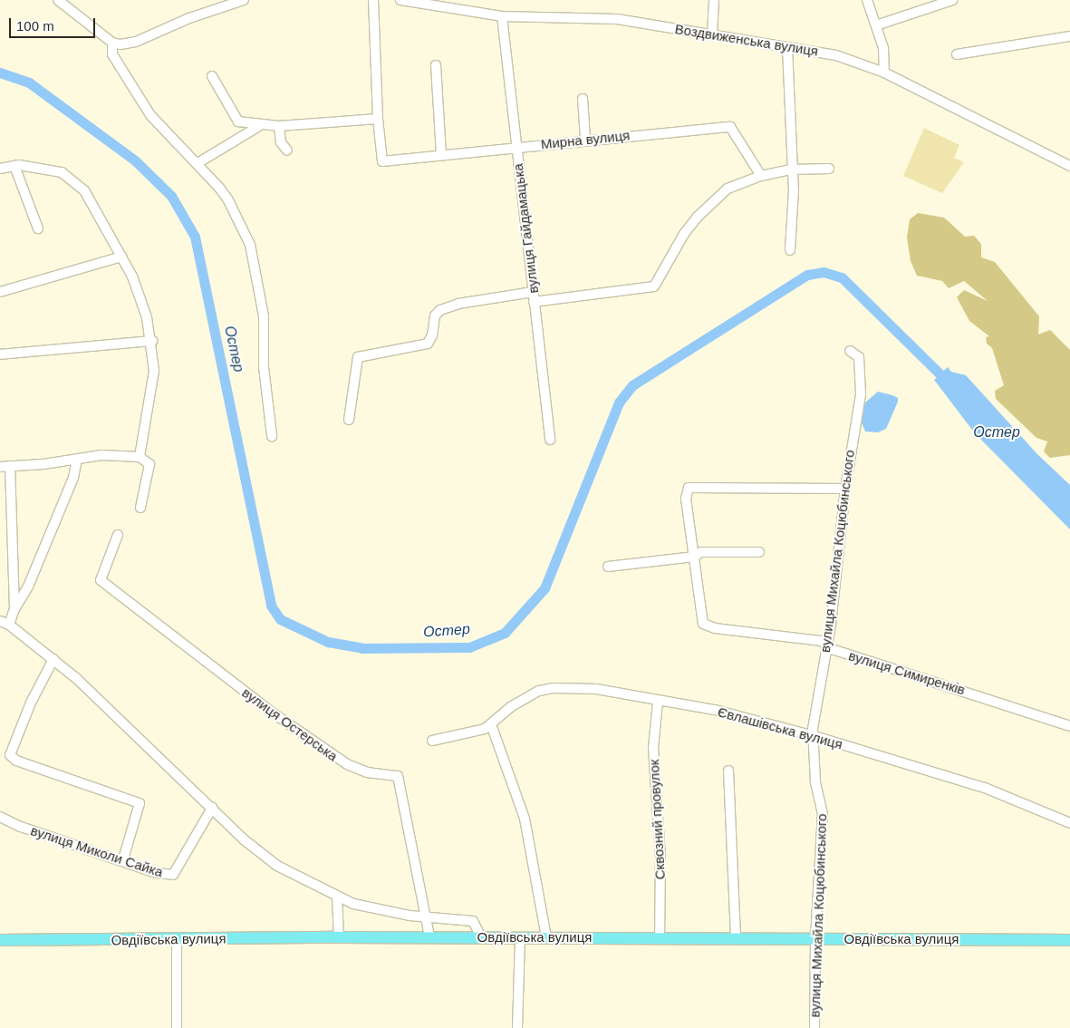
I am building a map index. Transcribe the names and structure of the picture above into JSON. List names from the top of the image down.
{
  "streets": {
    "main road": ["Овдіївська вулиця"],
    "street": [
      "Воздвиженська вулиця",
      "Мирна вулиця",
      "вулиця Гайдамацька",
      "вулиця Михайла Коцюбинського",
      "вулиця Симиренків",
      "вулиця Остерська",
      "Євлашівська вулиця",
      "Сквозний провулок",
      "вулиця Миколи Сайка"
    ]
  },
  "crossings": [
    ["Воздвиженська вулиця", "вулиця Гайдамацька"],
    ["Мирна вулиця", "вулиця Гайдамацька"],
    ["вулиця Михайла Коцюбинського", "вулиця Симиренків"],
    ["вулиця Михайла Коцюбинського", "Євлашівська вулиця"],
    ["вулиця Михайла Коцюбинського", "Овдіївська вулиця"],
    ["вулиця Остерська", "Овдіївська вулиця"],
    ["Євлашівська вулиця", "Сквозний провулок"],
    ["Сквозний провулок", "Овдіївська вулиця"]
  ],
  "water": ["Остер"],
  "scale_bar": "100 m"
}
